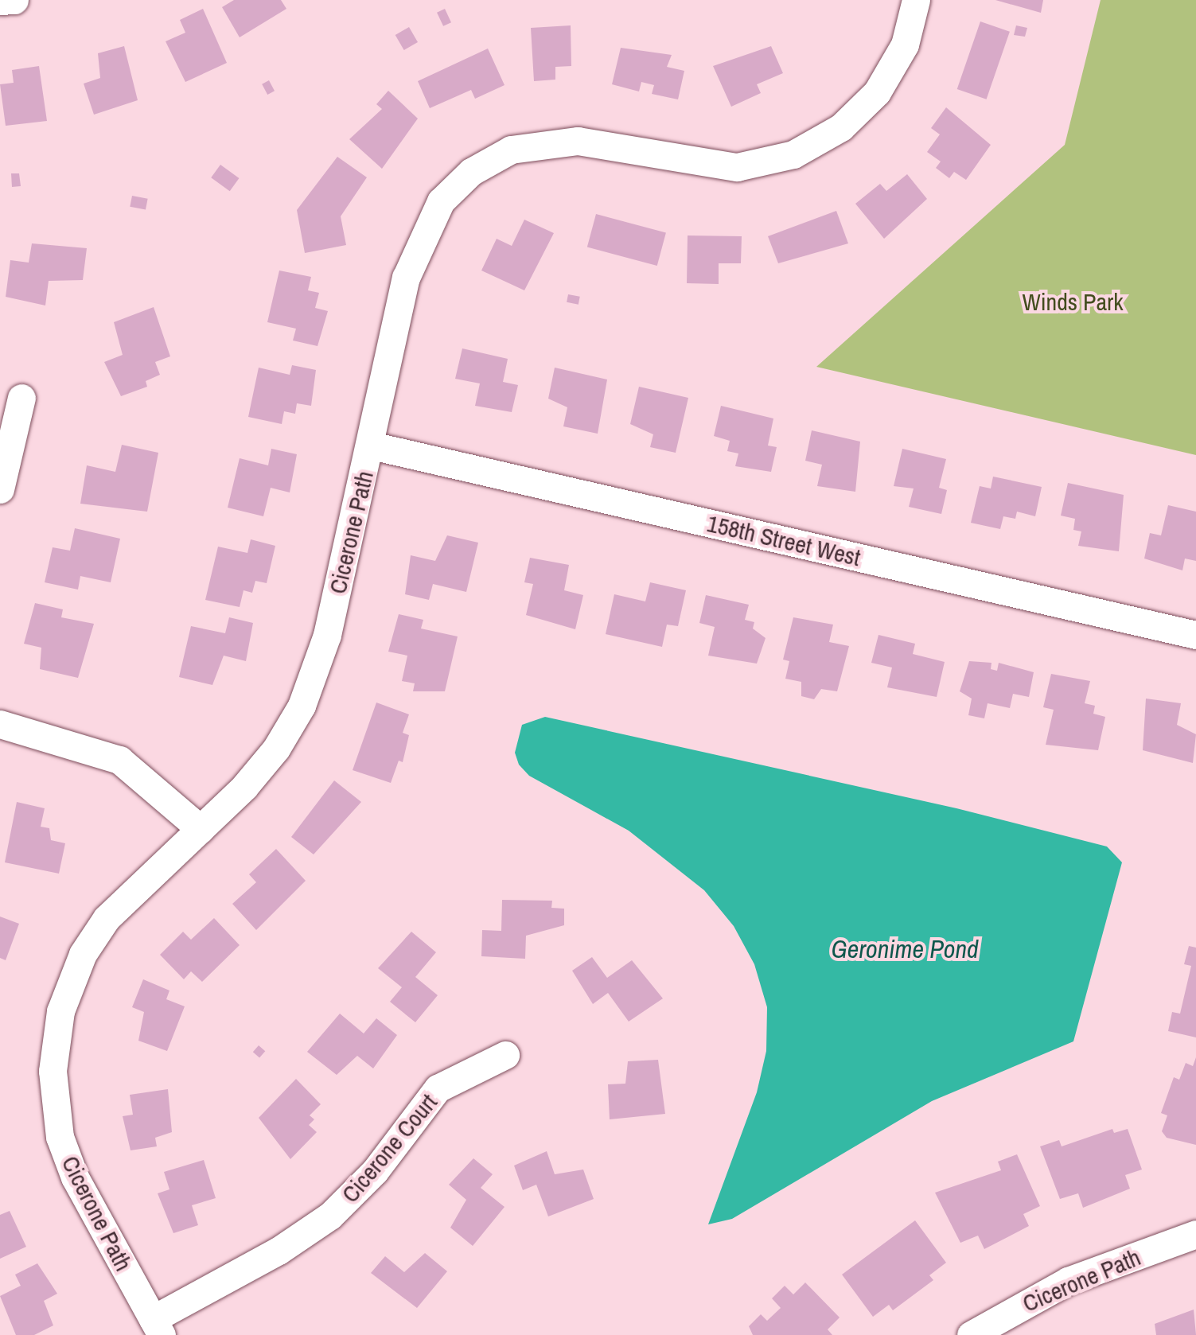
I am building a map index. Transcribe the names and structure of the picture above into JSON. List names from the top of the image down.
{
  "streets": {
    "street": ["Cicerone Path", "158th Street West", "Cicerone Court"]
  },
  "crossings": [
    ["Cicerone Path", "158th Street West"],
    ["Cicerone Path", "Cicerone Court"]
  ],
  "water": ["Geronime Pond"],
  "parks": ["Winds Park"]
}
